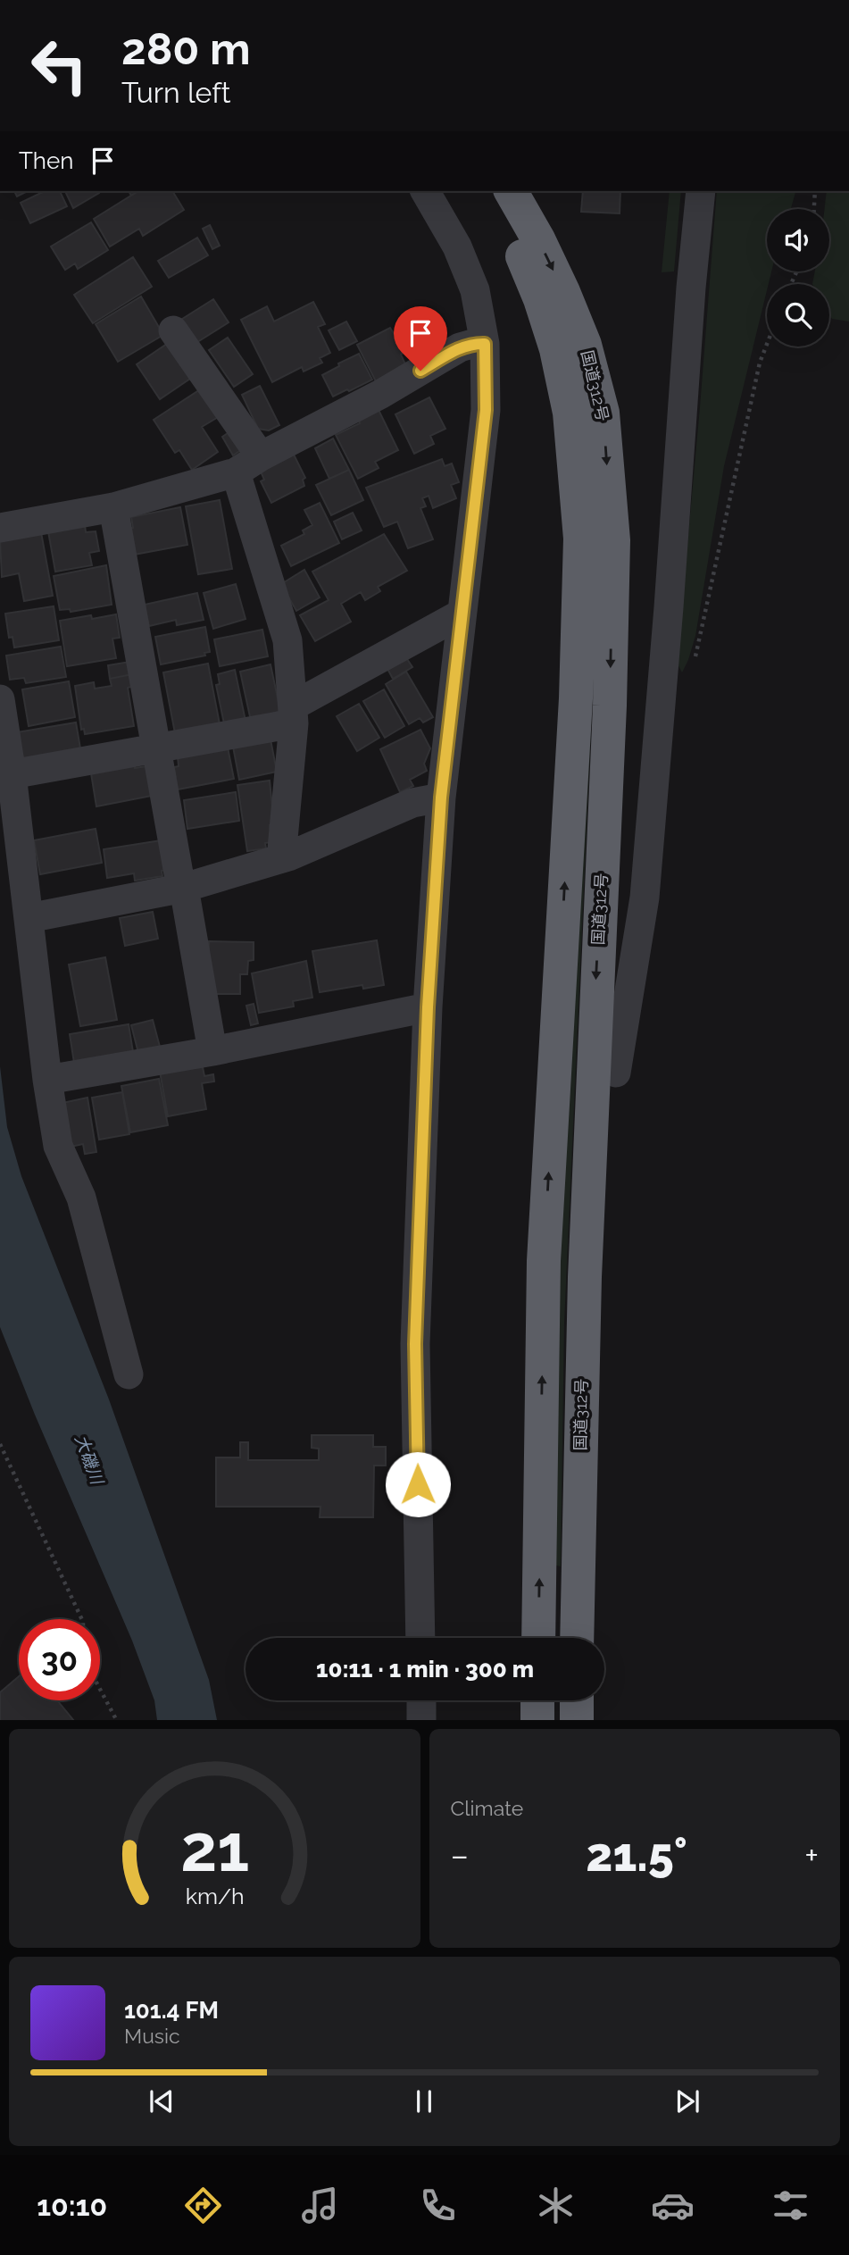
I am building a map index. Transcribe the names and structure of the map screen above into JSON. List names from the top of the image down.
{
  "streets": {
    "highway": ["国道312号"]
  },
  "water": ["大磯川"],
  "page": {
    "turn": ["280 m", "Turn left"],
    "then": "Then",
    "limit": "30",
    "trip": "10:11 · 1 min · 300 m",
    "tile": "Climate",
    "heat": ["−", "21.5°", "+"],
    "song": ["101.4 FM", "Music"],
    "tabs": "10:10",
    "gauge": ["21", "km/h"]
  }
}
